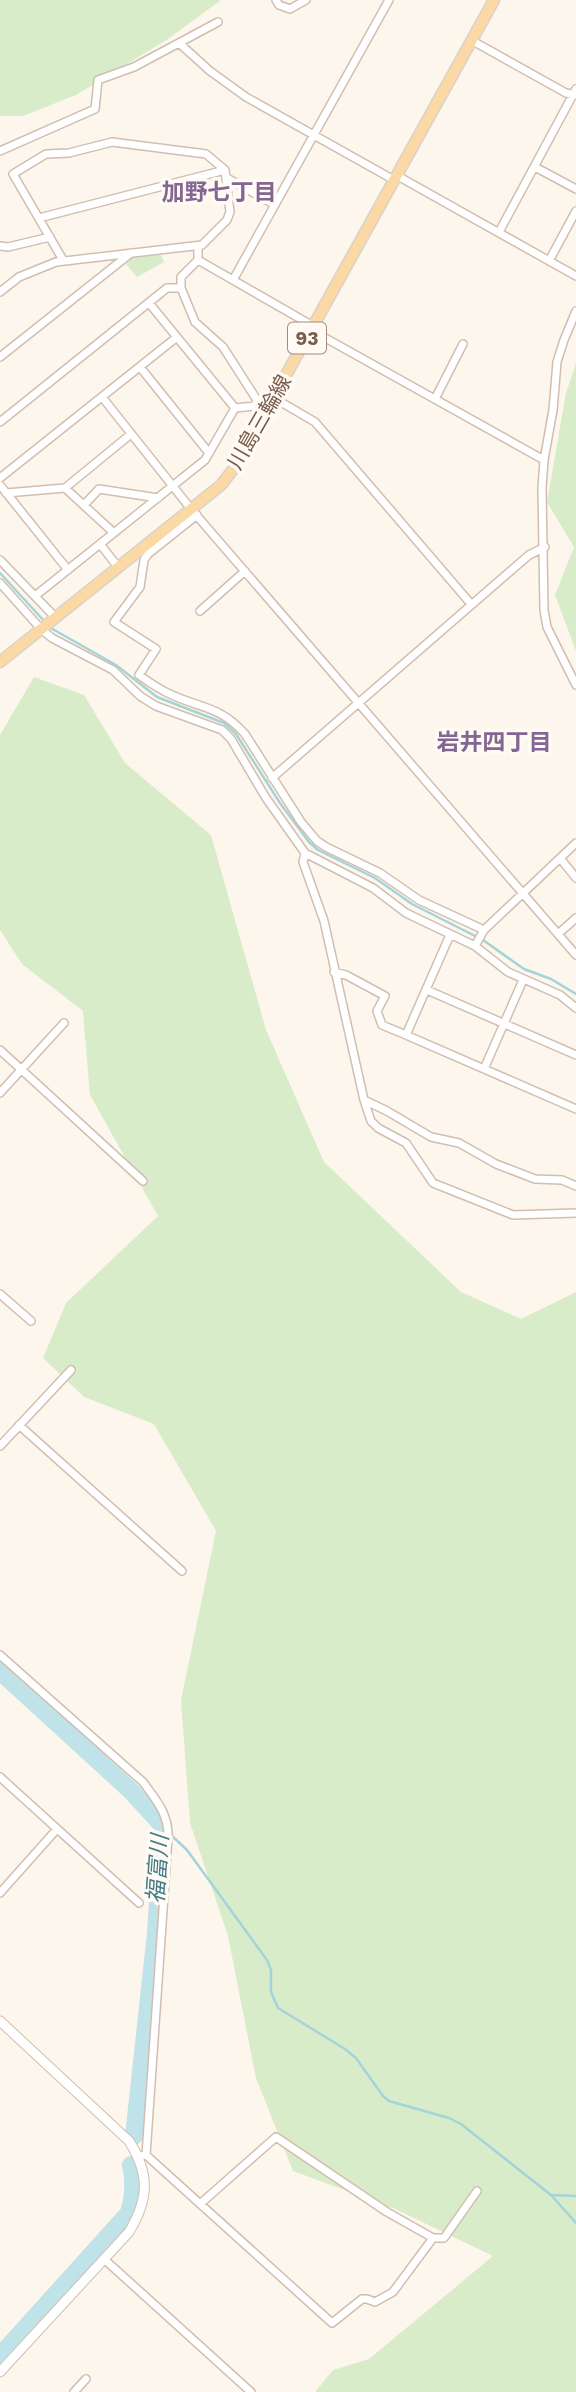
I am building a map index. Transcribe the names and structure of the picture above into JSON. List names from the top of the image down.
{
  "streets": {
    "main road": ["93", "川島三輪線"]
  },
  "districts": ["加野七丁目", "岩井四丁目"],
  "water": ["福富川"]
}
